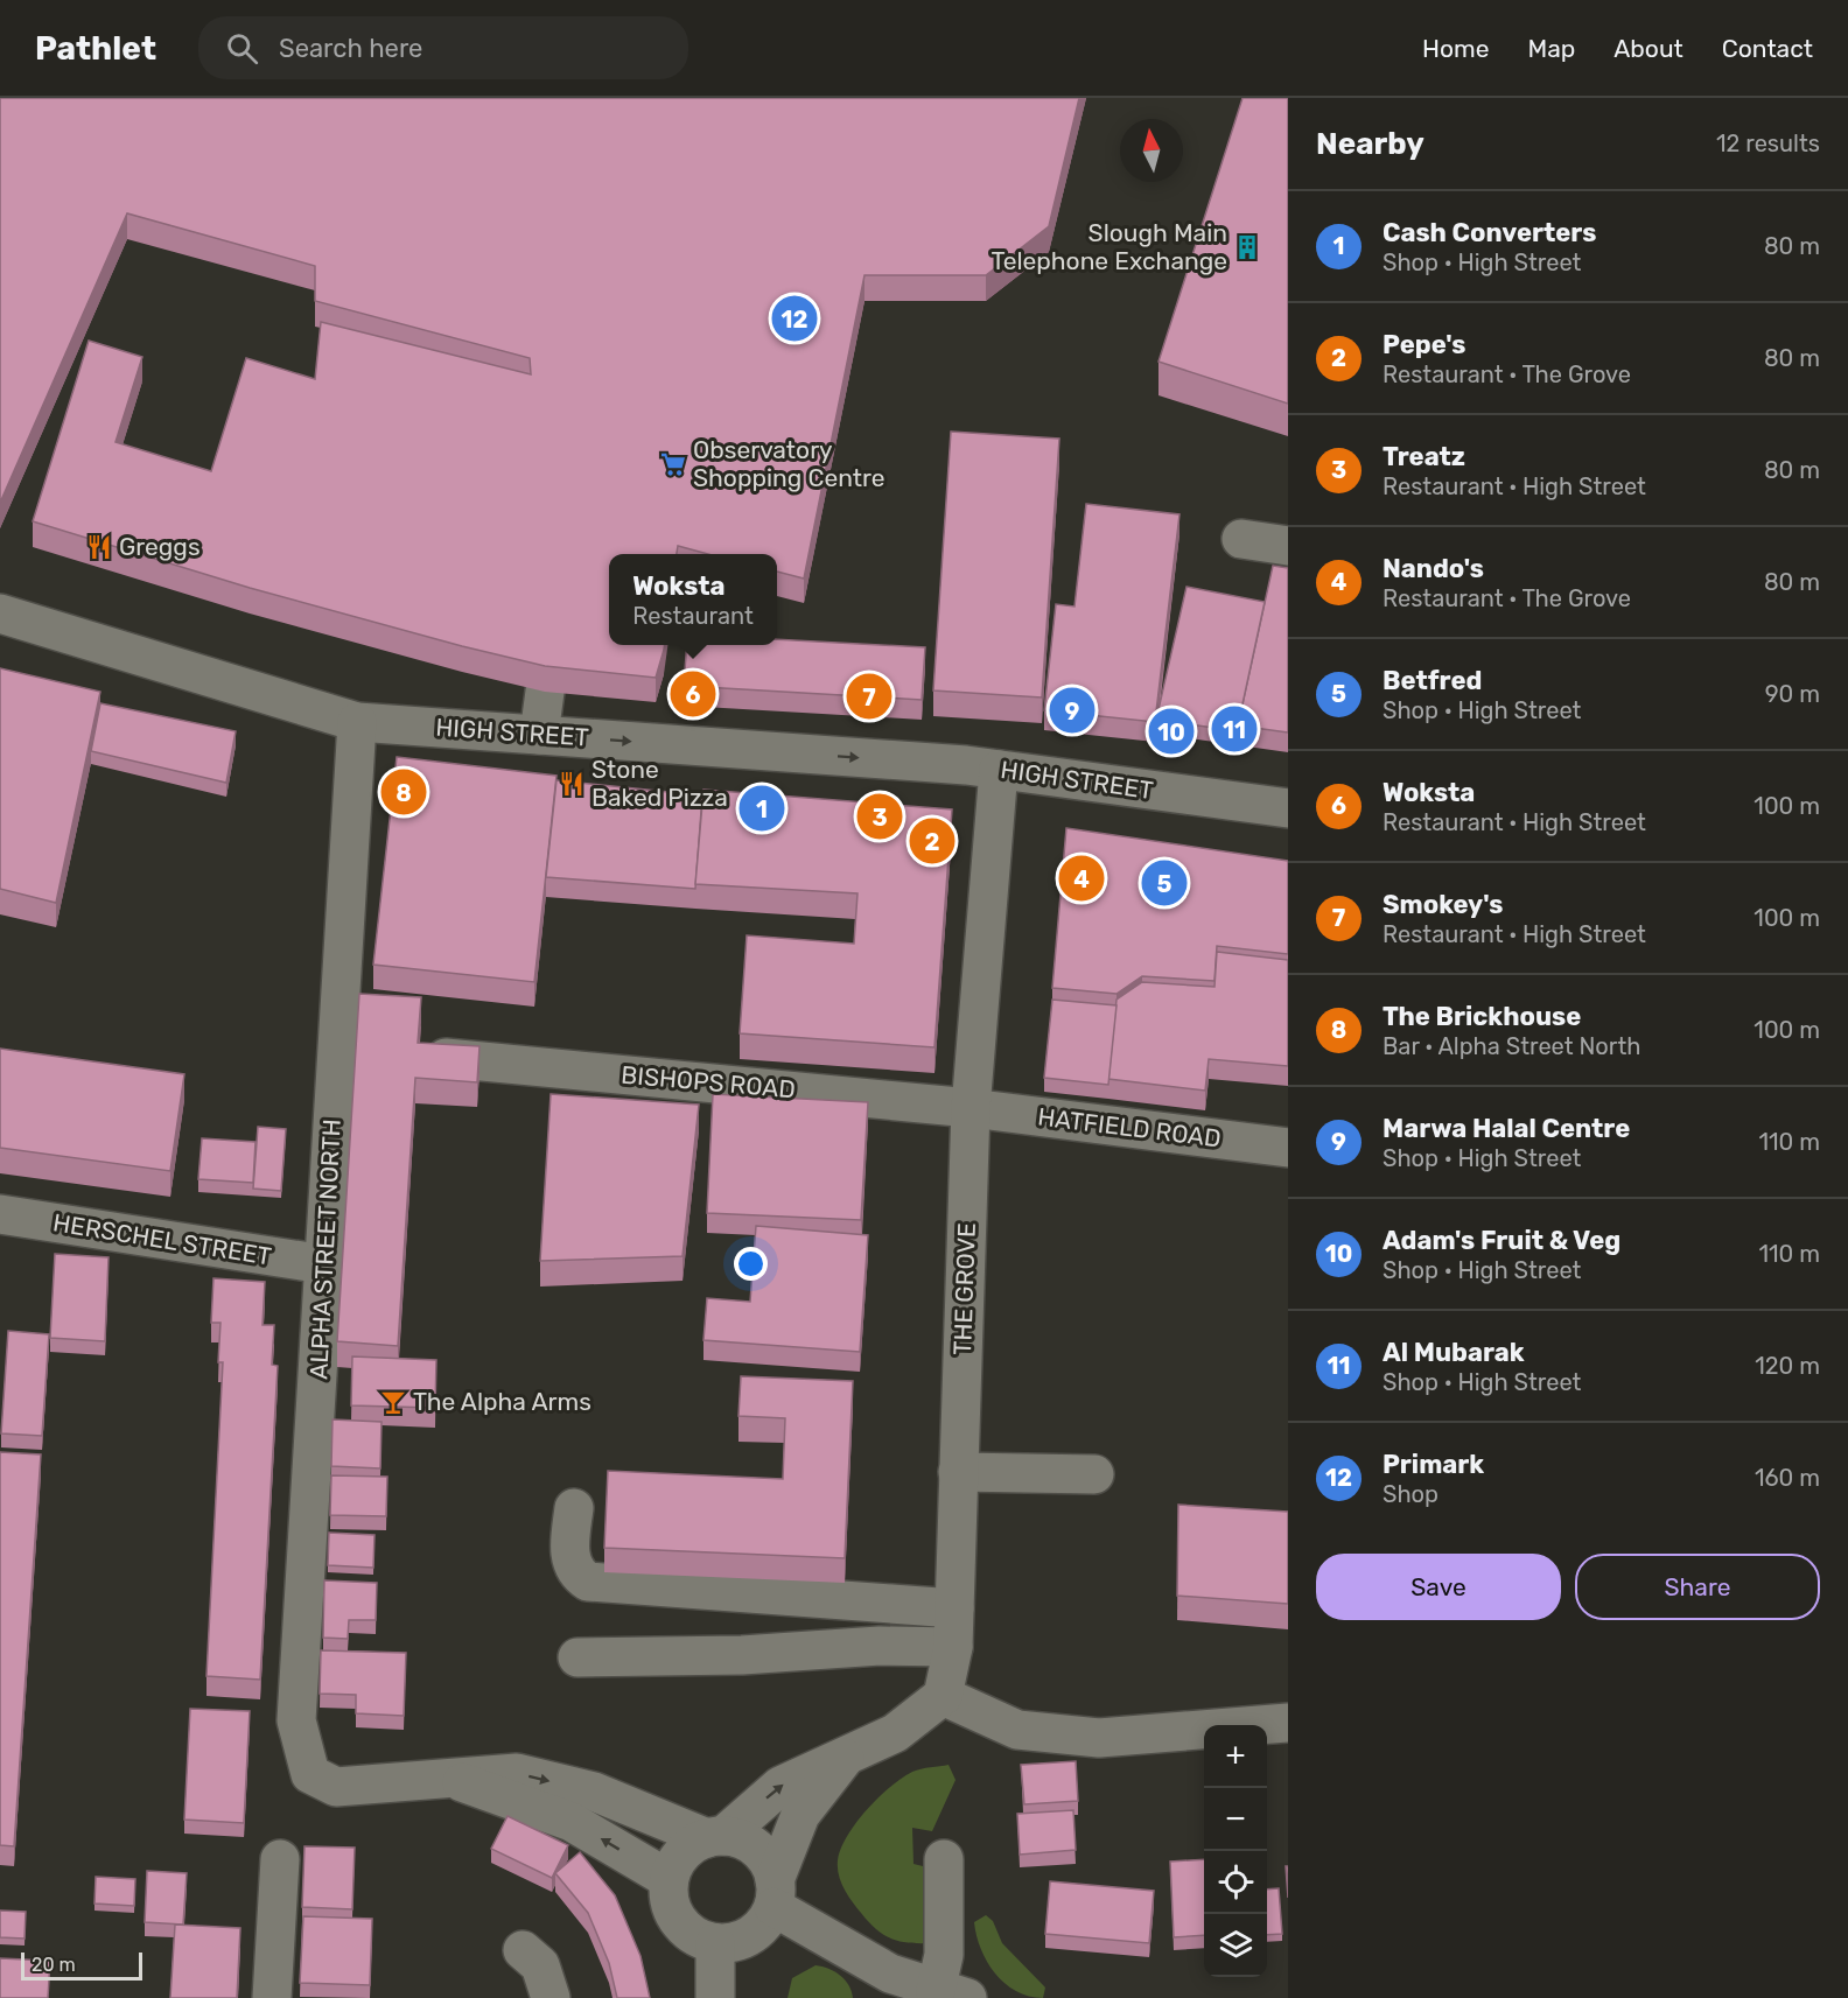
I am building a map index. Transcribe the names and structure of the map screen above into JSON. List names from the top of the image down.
{
  "streets": {
    "street": [
      "HIGH STREET",
      "BISHOPS ROAD",
      "HATFIELD ROAD",
      "HERSCHEL STREET",
      "ALPHA STREET NORTH",
      "THE GROVE"
    ]
  },
  "crossings": [
    ["HIGH STREET", "ALPHA STREET NORTH"],
    ["HIGH STREET", "THE GROVE"],
    ["BISHOPS ROAD", "HATFIELD ROAD"],
    ["BISHOPS ROAD", "THE GROVE"],
    ["HATFIELD ROAD", "THE GROVE"],
    ["HERSCHEL STREET", "ALPHA STREET NORTH"]
  ],
  "one_way": ["HIGH STREET"],
  "places": {
    "building": ["Slough Main Telephone Exchange"],
    "supermarket": ["Observatory Shopping Centre"],
    "restaurant": ["Greggs", "Stone Baked Pizza"],
    "bar": ["The Alpha Arms"]
  },
  "scale_bar": "20 m",
  "north": "top",
  "page": {
    "header": "Pathlet",
    "search": "Search here",
    "nav": [
      "Home",
      "Map",
      "About",
      "Contact"
    ],
    "heading": ["Nearby", "12 results"],
    "list": [
      {
        "mark": "1",
        "name": "Cash Converters",
        "note": "Shop · High Street",
        "value": "80 m"
      },
      {
        "mark": "2",
        "name": "Pepe's",
        "note": "Restaurant · The Grove",
        "value": "80 m"
      },
      {
        "mark": "3",
        "name": "Treatz",
        "note": "Restaurant · High Street",
        "value": "80 m"
      },
      {
        "mark": "4",
        "name": "Nando's",
        "note": "Restaurant · The Grove",
        "value": "80 m"
      },
      {
        "mark": "5",
        "name": "Betfred",
        "note": "Shop · High Street",
        "value": "90 m"
      },
      {
        "mark": "6",
        "name": "Woksta",
        "note": "Restaurant · High Street",
        "value": "100 m"
      },
      {
        "mark": "7",
        "name": "Smokey's",
        "note": "Restaurant · High Street",
        "value": "100 m"
      },
      {
        "mark": "8",
        "name": "The Brickhouse",
        "note": "Bar · Alpha Street North",
        "value": "100 m"
      },
      {
        "mark": "9",
        "name": "Marwa Halal Centre",
        "note": "Shop · High Street",
        "value": "110 m"
      },
      {
        "mark": "10",
        "name": "Adam's Fruit & Veg",
        "note": "Shop · High Street",
        "value": "110 m"
      },
      {
        "mark": "11",
        "name": "Al Mubarak",
        "note": "Shop · High Street",
        "value": "120 m"
      },
      {
        "mark": "12",
        "name": "Primark",
        "note": "Shop",
        "value": "160 m"
      }
    ],
    "pins": [
      "12",
      "6",
      "7",
      "9",
      "11",
      "10",
      "8",
      "1",
      "3",
      "2",
      "4",
      "5"
    ],
    "popup": ["Woksta", "Restaurant"],
    "buttons": ["Save", "Share"],
    "map_buttons": ["+", "−"],
    "scale": "20 m"
  }
}
